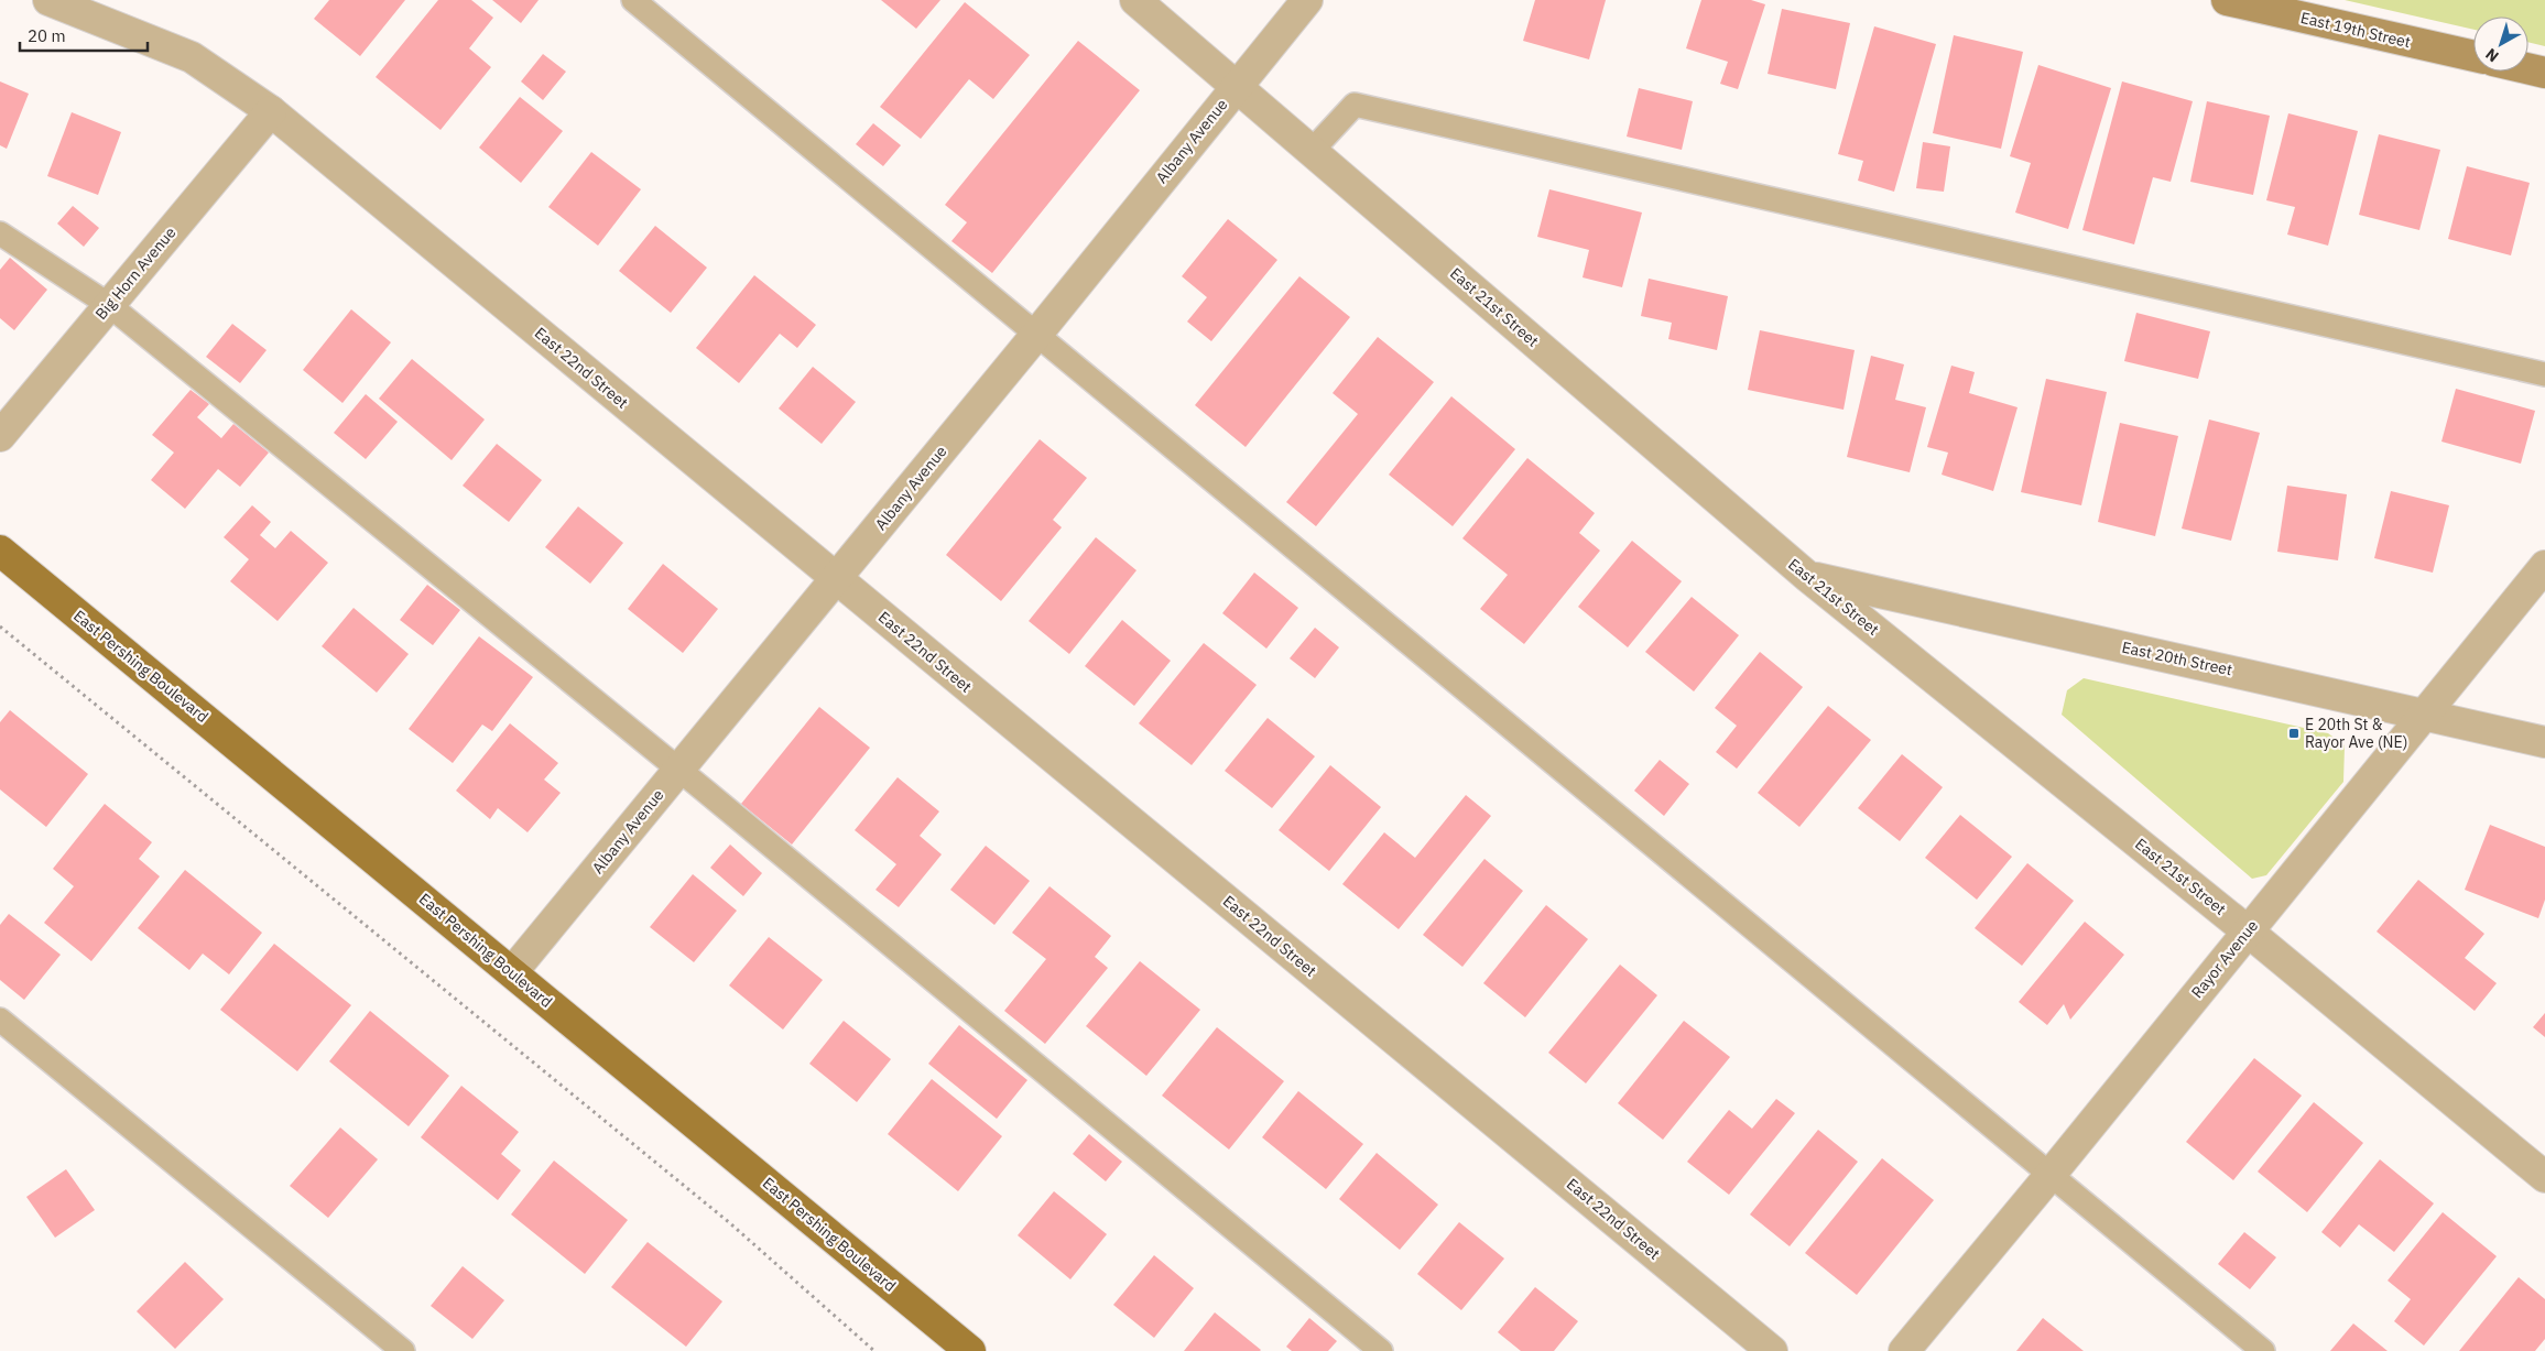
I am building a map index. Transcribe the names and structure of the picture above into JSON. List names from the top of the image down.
{
  "streets": {
    "main road": ["East 19th Street", "East Pershing Boulevard"],
    "street": [
      "Albany Avenue",
      "Big Horn Avenue",
      "East 21st Street",
      "East 22nd Street",
      "East 20th Street",
      "Rayor Avenue"
    ]
  },
  "crossings": [
    ["Albany Avenue", "East 21st Street"],
    ["Albany Avenue", "East 22nd Street"],
    ["Albany Avenue", "East Pershing Boulevard"],
    ["Big Horn Avenue", "East 22nd Street"],
    ["East 21st Street", "East 20th Street"],
    ["East 21st Street", "Rayor Avenue"],
    ["East 20th Street", "Rayor Avenue"]
  ],
  "places": {
    "transit": ["E 20th St & Rayor Ave (NE)"]
  },
  "scale_bar": "20 m",
  "north": "bottom left"
}
